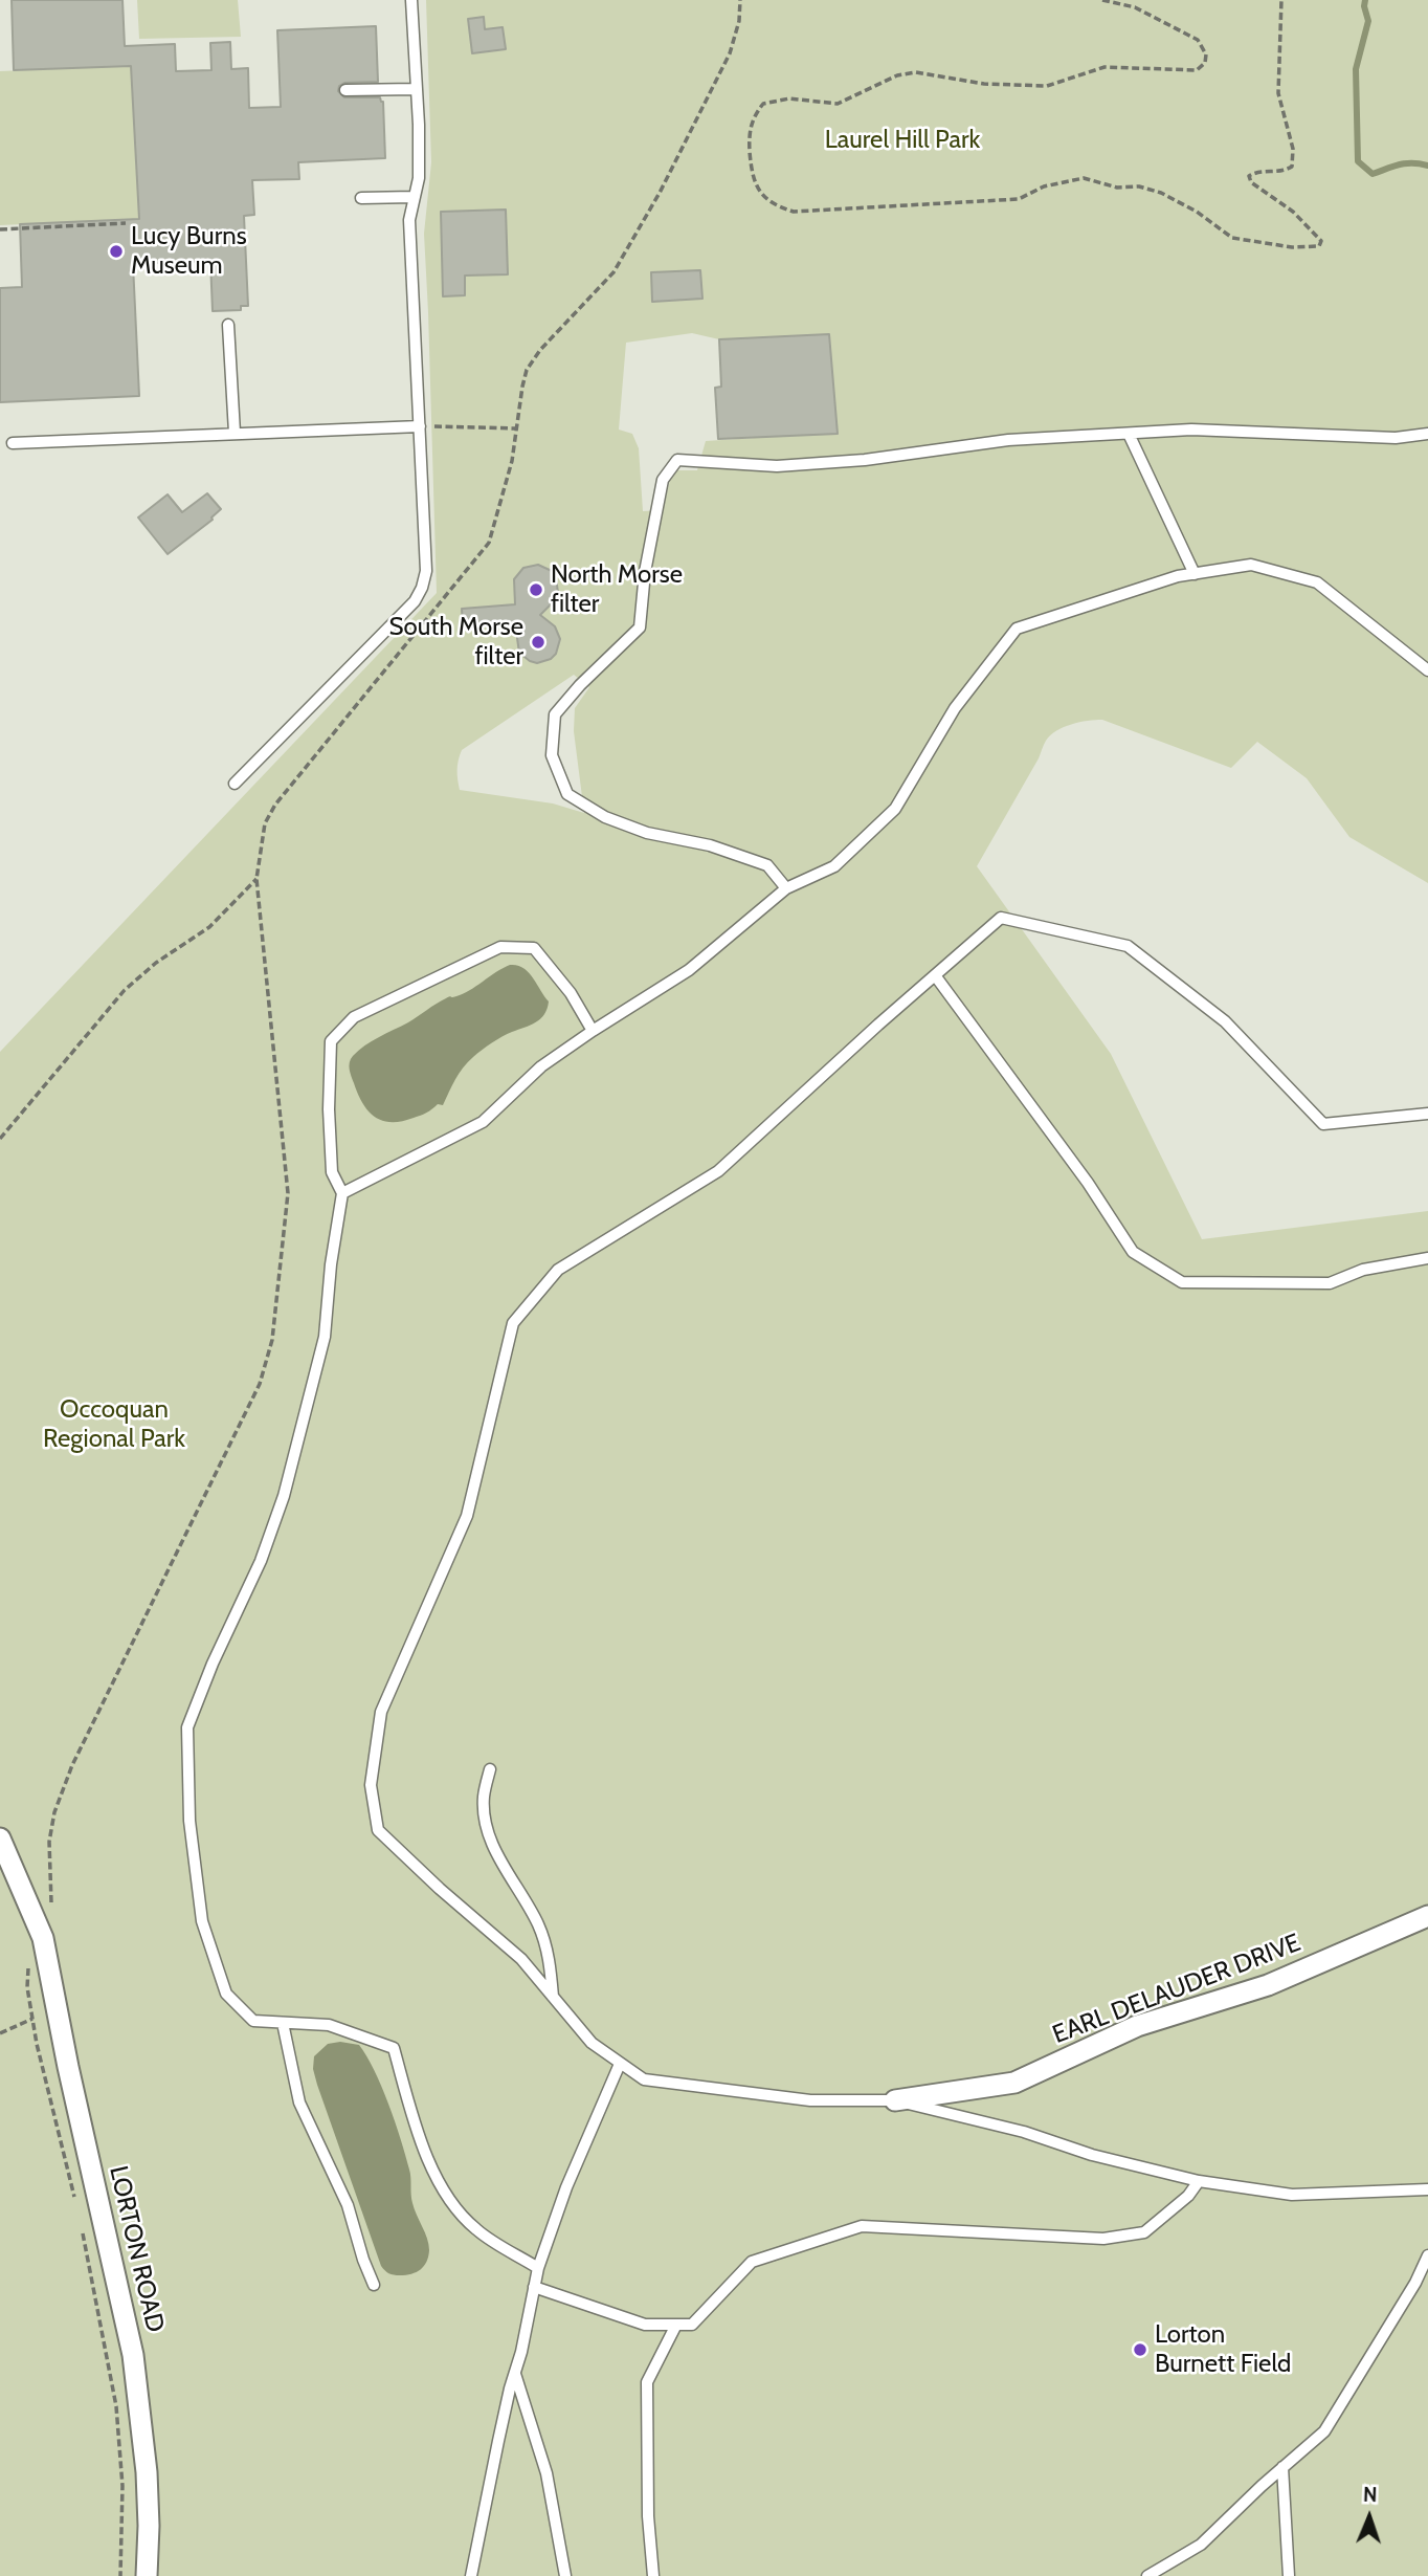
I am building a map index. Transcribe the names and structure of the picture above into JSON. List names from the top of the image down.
{
  "streets": {
    "street": ["EARL DELAUDER DRIVE", "LORTON ROAD"]
  },
  "parks": ["Laurel Hill Park", "Occoquan Regional Park"],
  "places": [
    "Lucy Burns Museum",
    "North Morse filter",
    "South Morse filter",
    "Lorton Burnett Field"
  ],
  "north": "top"
}
